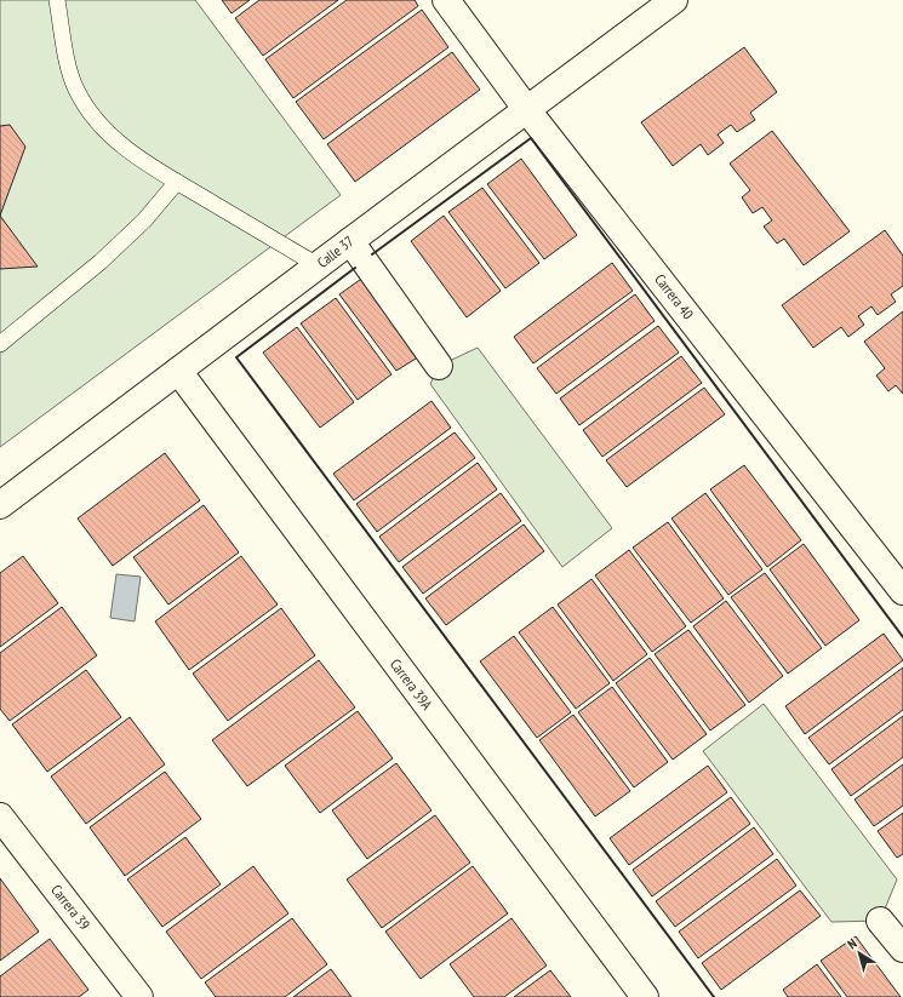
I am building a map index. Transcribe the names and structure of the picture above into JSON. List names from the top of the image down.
{
  "streets": {
    "street": [
      "Calle 37",
      "Carrera 40",
      "Carrera 39A",
      "Carrera 39"
    ]
  },
  "crossings": [
    ["Calle 37", "Carrera 40"],
    ["Calle 37", "Carrera 39A"]
  ],
  "north": "top left"
}
